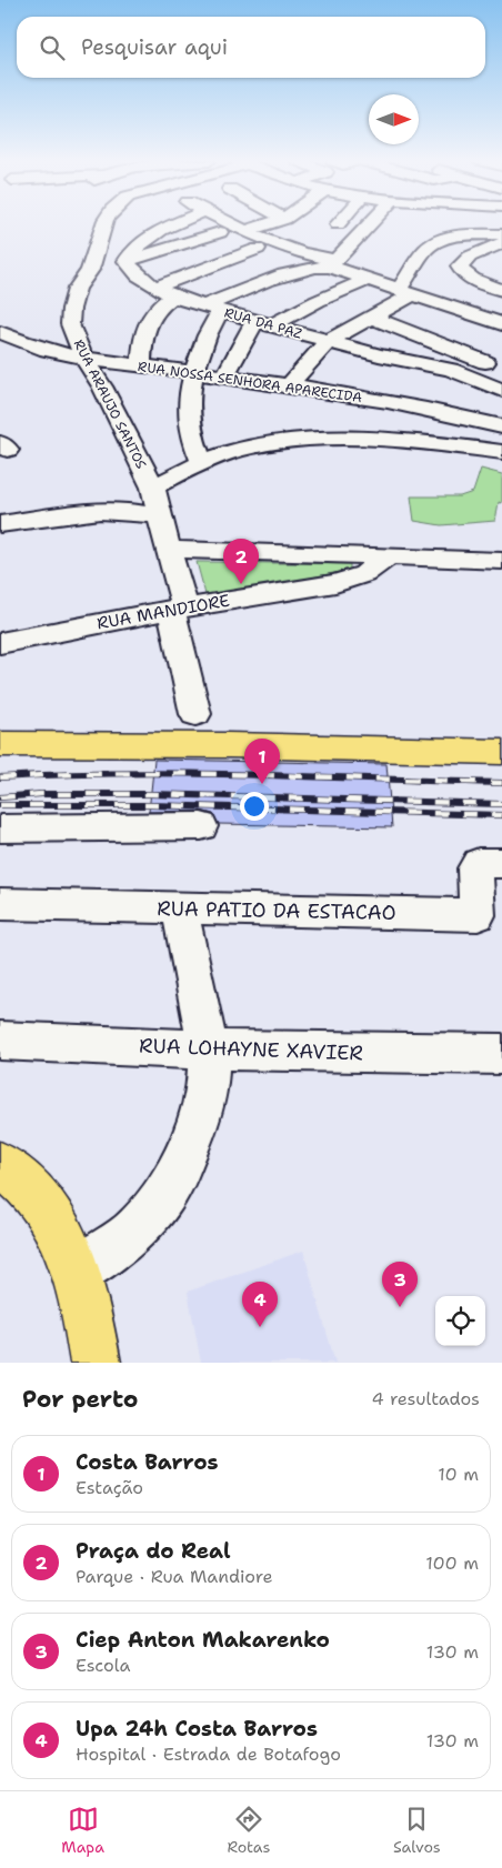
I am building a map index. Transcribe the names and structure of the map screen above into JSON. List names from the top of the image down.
{
  "streets": {
    "street": [
      "RUA DA PAZ",
      "RUA NOSSA SENHORA APARECIDA",
      "RUA ARAUJO SANTOS",
      "RUA MANDIORE",
      "RUA PATIO DA ESTACAO",
      "RUA LOHAYNE XAVIER"
    ]
  },
  "crossings": [
    ["RUA NOSSA SENHORA APARECIDA", "RUA ARAUJO SANTOS"],
    ["RUA ARAUJO SANTOS", "RUA MANDIORE"]
  ],
  "north": "right",
  "page": {
    "search": "Pesquisar aqui",
    "pins": [
      "2",
      "1",
      "3",
      "4"
    ],
    "heading": ["Por perto", "4 resultados"],
    "list": [
      {
        "mark": "1",
        "name": "Costa Barros",
        "note": "Estação",
        "value": "10 m"
      },
      {
        "mark": "2",
        "name": "Praça do Real",
        "note": "Parque · Rua Mandiore",
        "value": "100 m"
      },
      {
        "mark": "3",
        "name": "Ciep Anton Makarenko",
        "note": "Escola",
        "value": "130 m"
      },
      {
        "mark": "4",
        "name": "Upa 24h Costa Barros",
        "note": "Hospital · Estrada de Botafogo",
        "value": "130 m"
      }
    ],
    "nav": ["Mapa", "Rotas", "Salvos"]
  }
}
